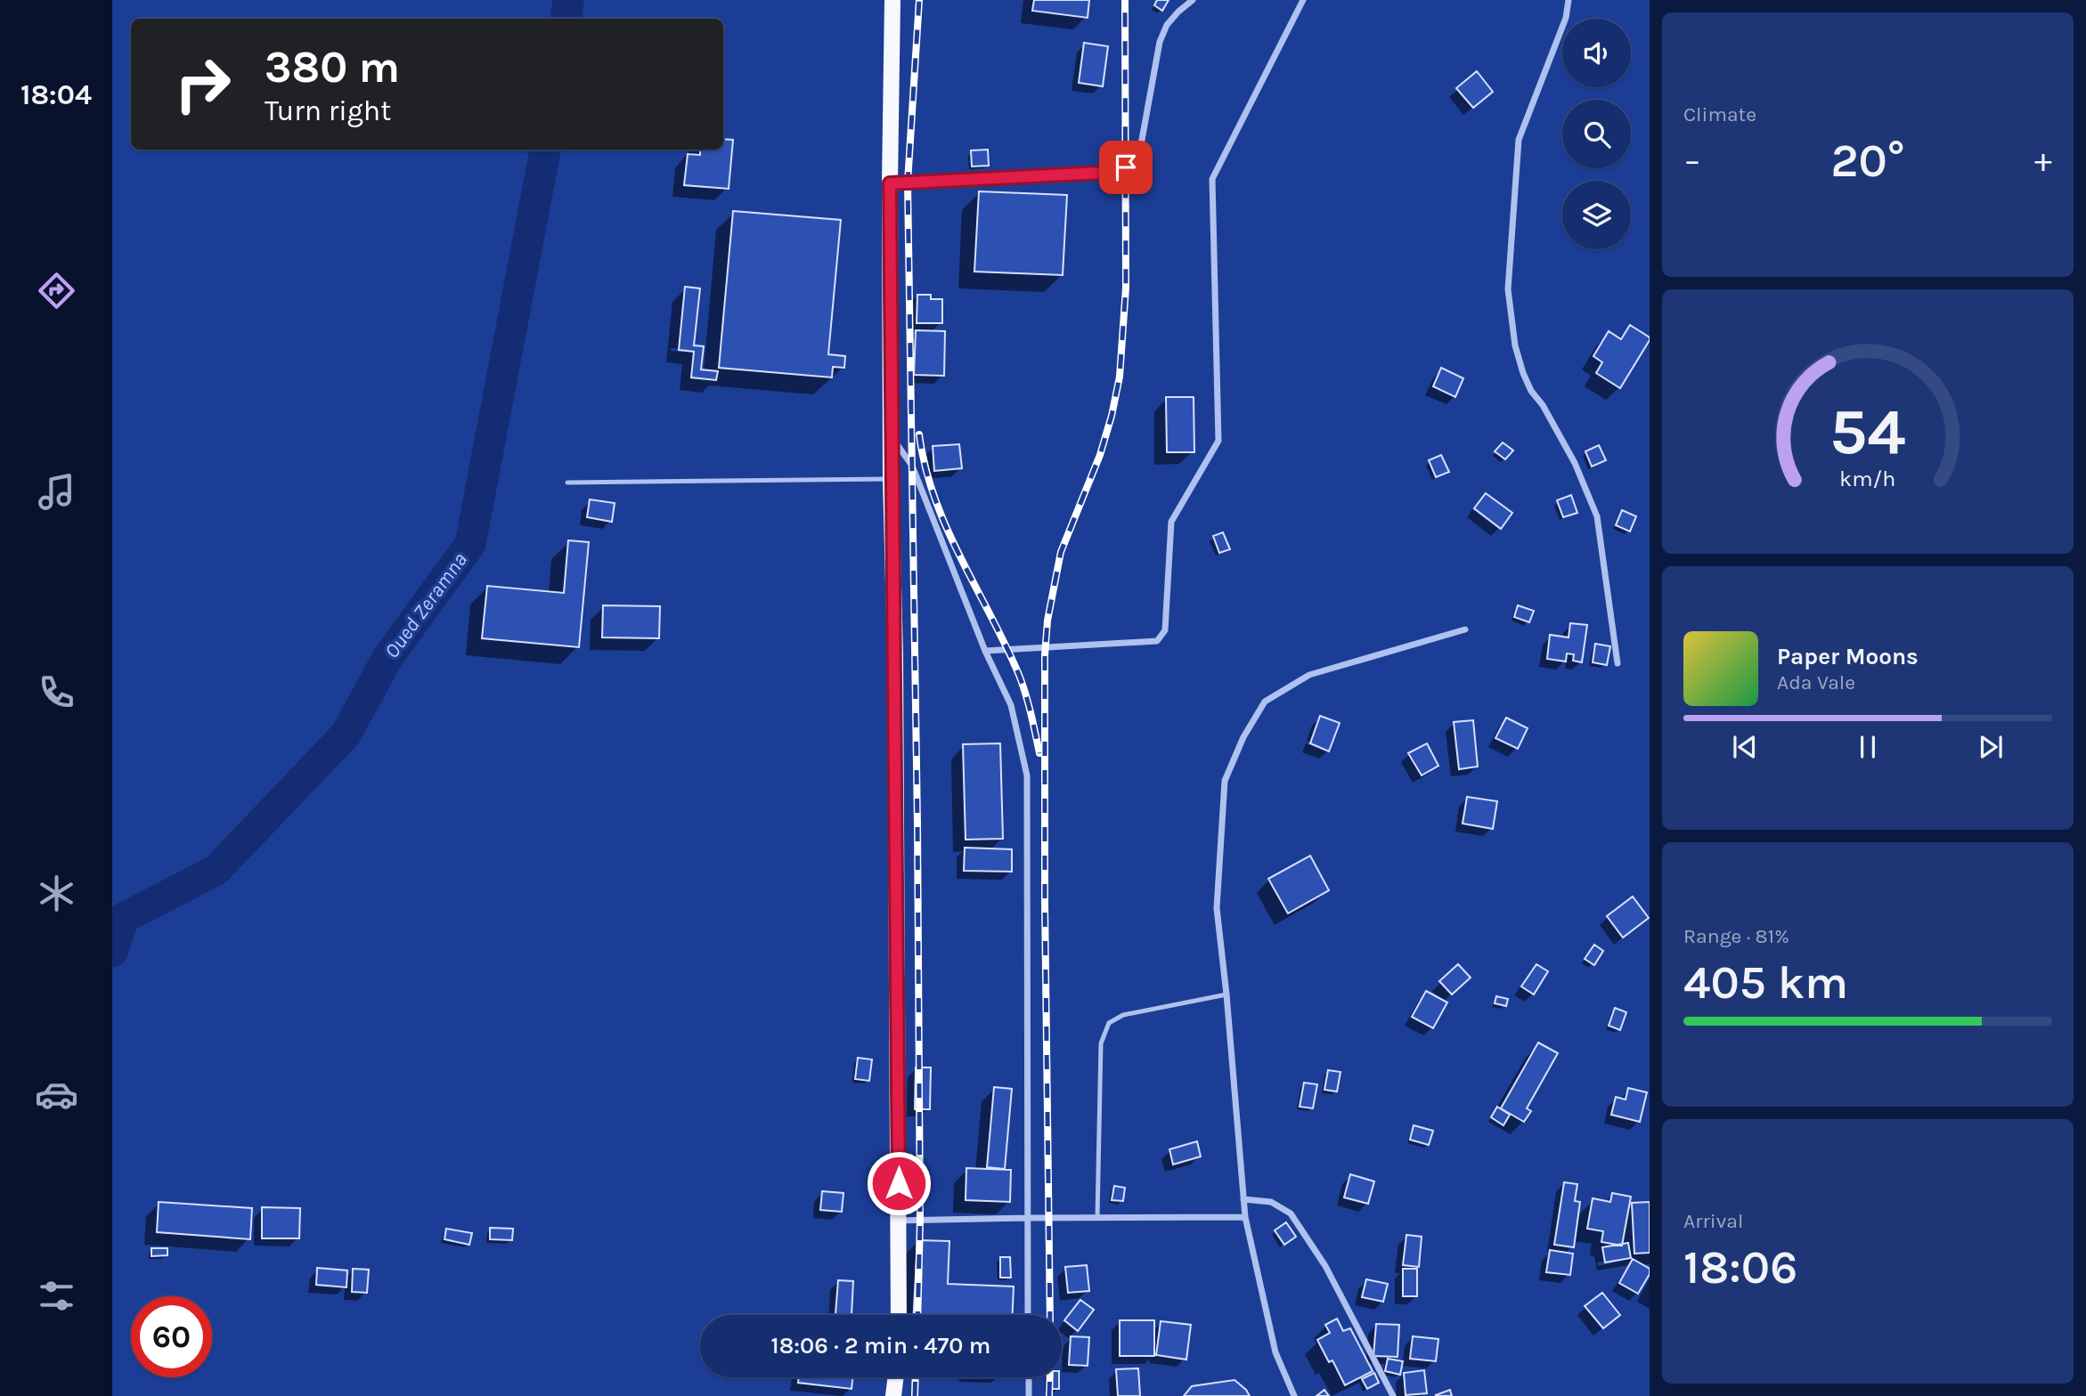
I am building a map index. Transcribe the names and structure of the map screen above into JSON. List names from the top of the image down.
{
  "water": ["Oued Zeramna"],
  "page": {
    "tabs": "18:04",
    "tile": [
      "Climate",
      ["Range · 81%", "405 km"],
      ["Arrival", "18:06"]
    ],
    "turn": ["380 m", "Turn right"],
    "heat": ["−", "20°", "+"],
    "song": ["Paper Moons", "Ada Vale"],
    "limit": "60",
    "trip": "18:06 · 2 min · 470 m",
    "gauge": ["54", "km/h"]
  }
}
